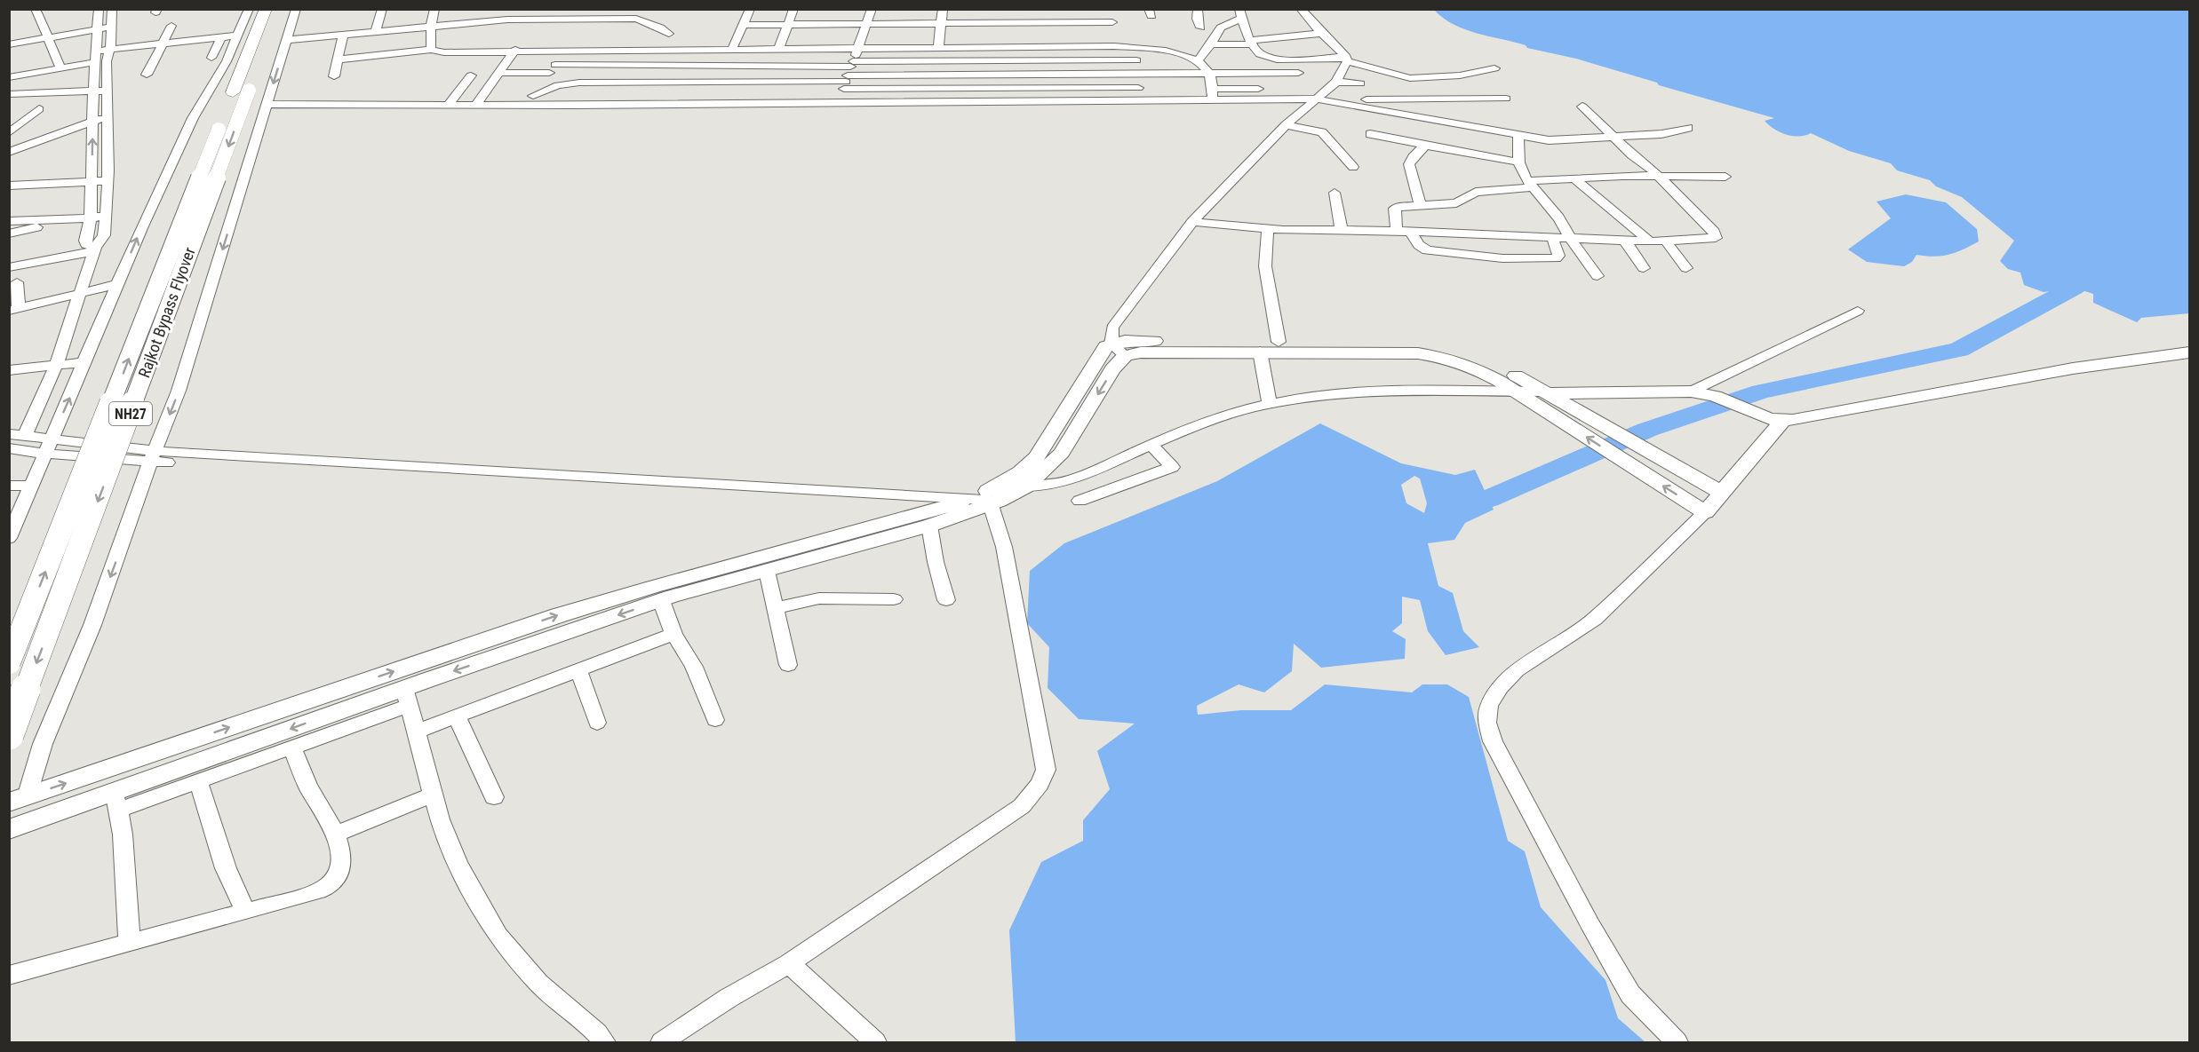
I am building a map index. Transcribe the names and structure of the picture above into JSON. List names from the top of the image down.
{
  "streets": {
    "highway": ["Rajkot Bypass Flyover", "NH27"]
  }
}
